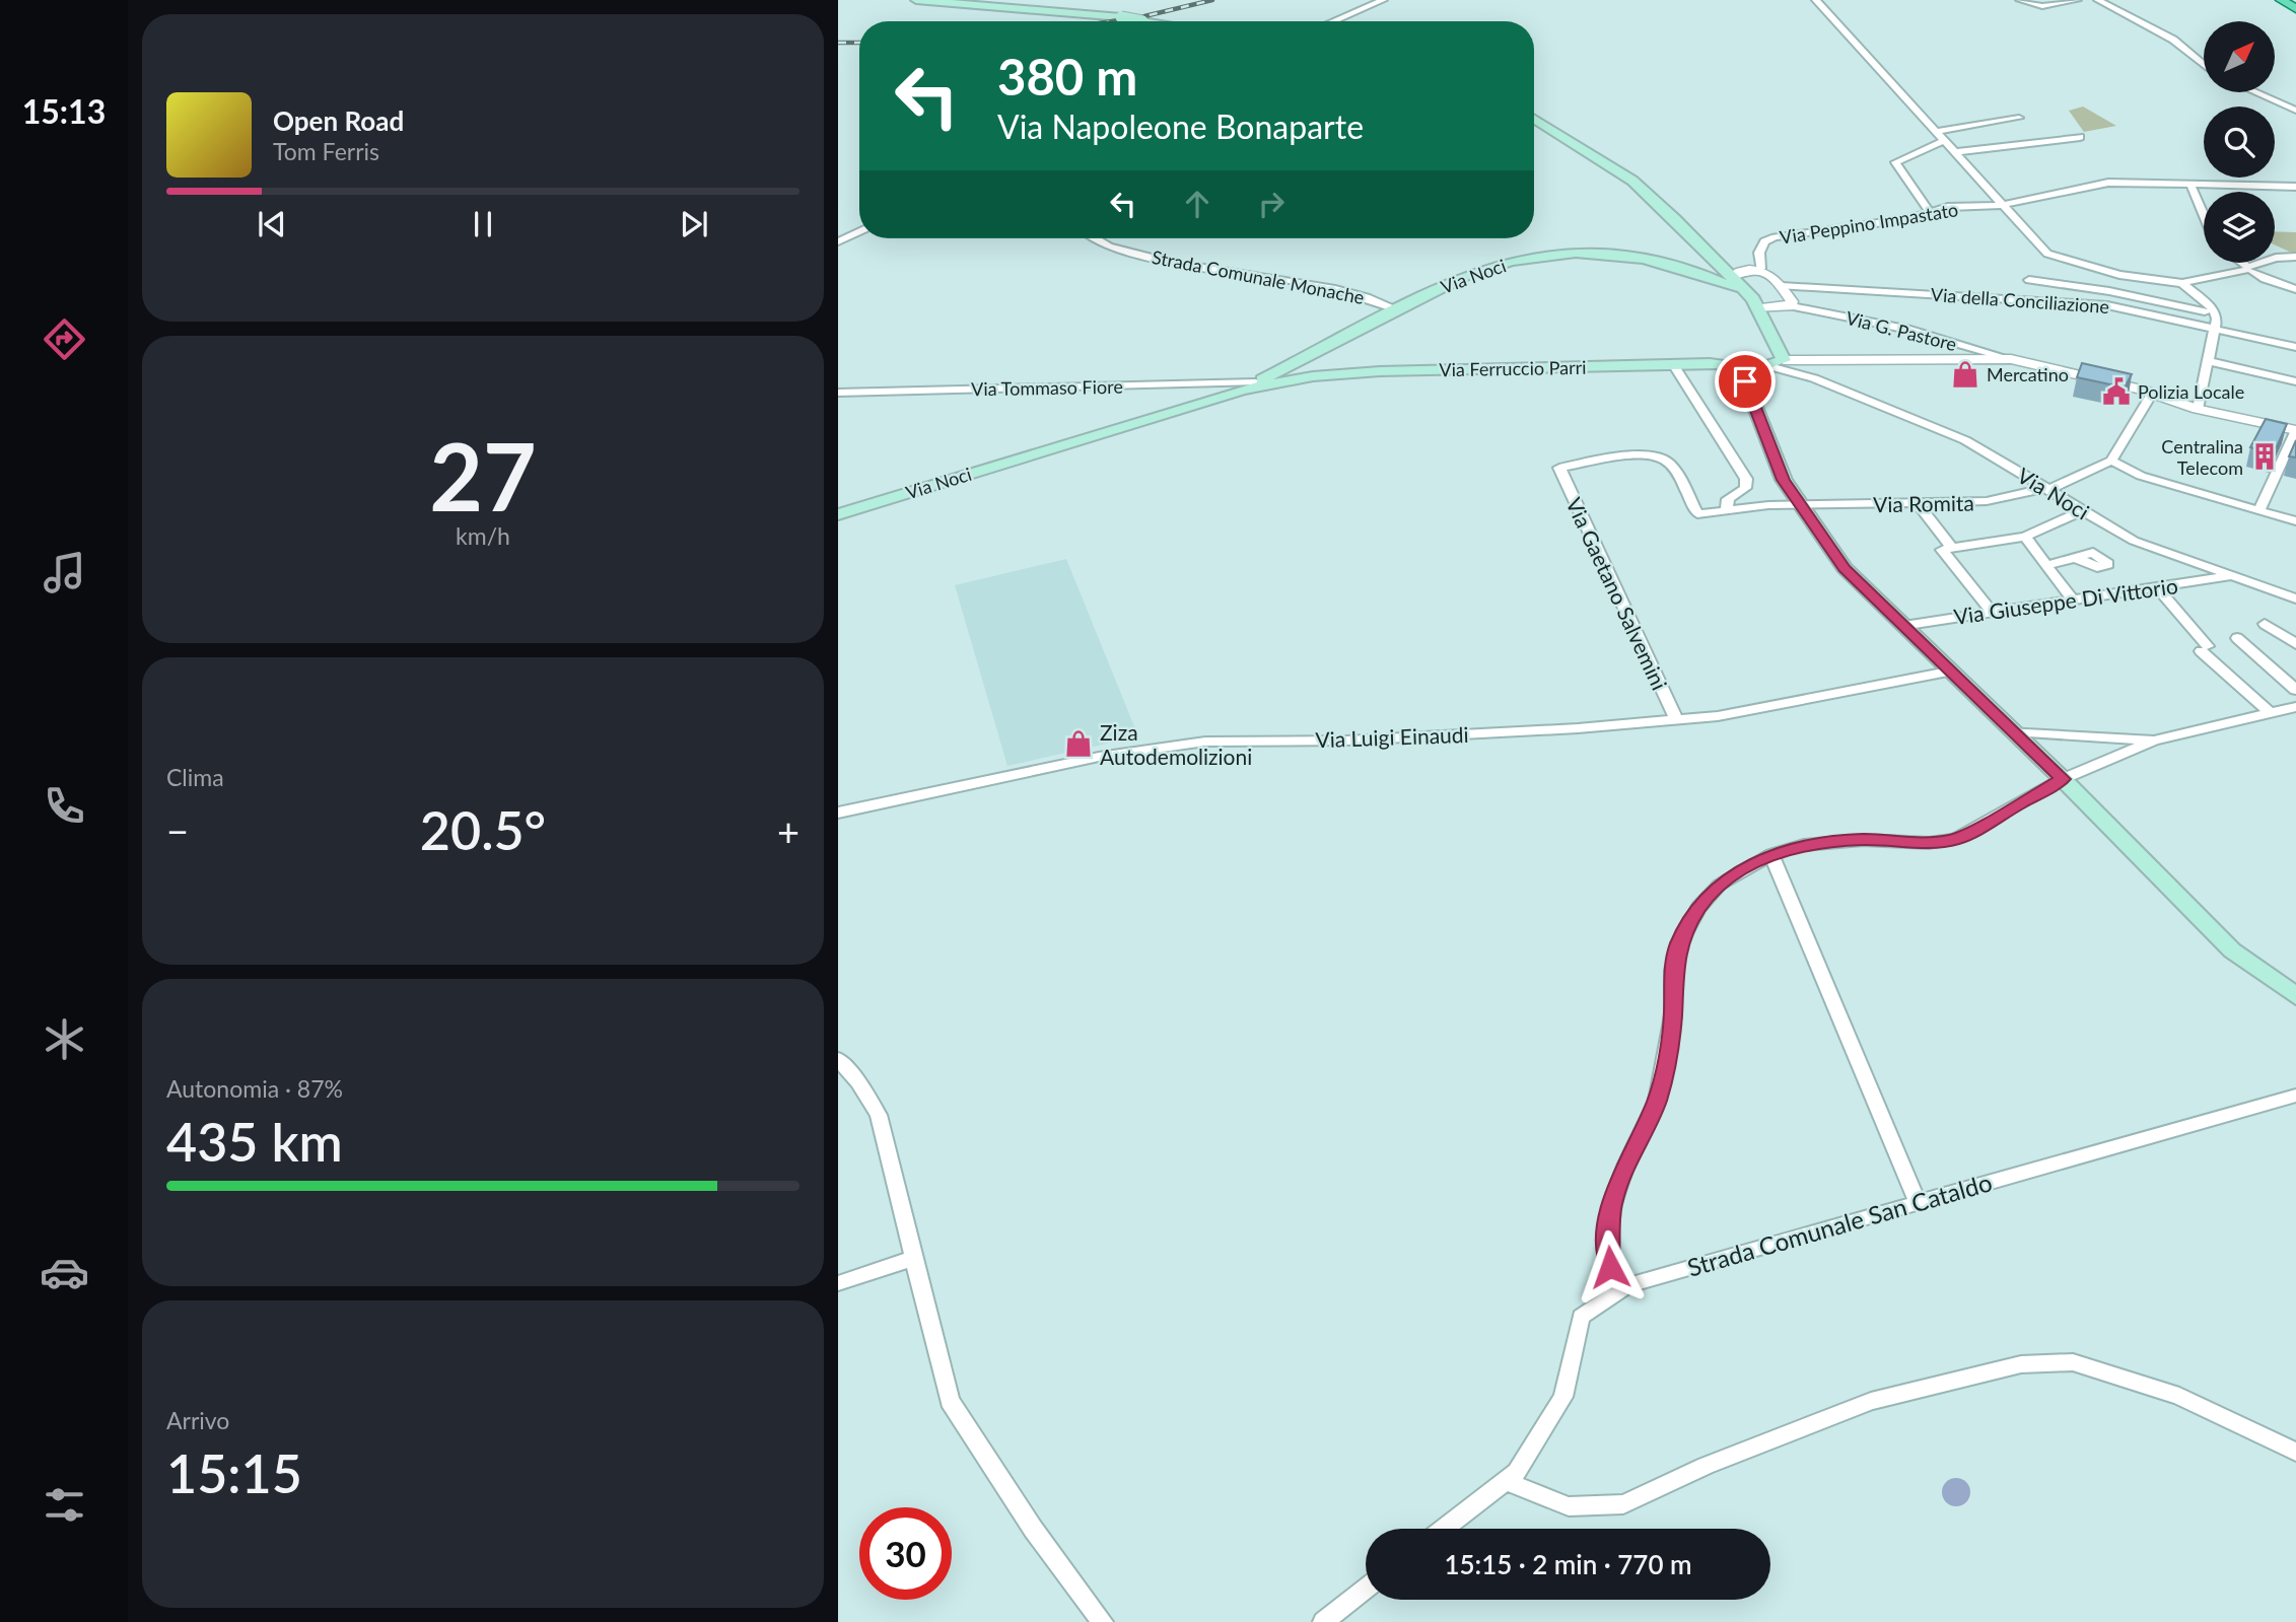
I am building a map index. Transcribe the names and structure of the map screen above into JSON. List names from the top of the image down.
{
  "streets": {
    "main road": ["Via Noci", "Via Ferruccio Parri"],
    "street": [
      "Via Peppino Impastato",
      "Strada Comunale Monache",
      "Via della Conciliazione",
      "Via G. Pastore",
      "Via Tommaso Fiore",
      "Via Romita",
      "Via Gaetano Salvemini",
      "Via Giuseppe Di Vittorio",
      "Via Luigi Einaudi",
      "Strada Comunale San Cataldo"
    ]
  },
  "crossings": [
    ["Via Noci", "Strada Comunale Monache"],
    ["Via Noci", "Via Ferruccio Parri"],
    ["Via Noci", "Via Tommaso Fiore"],
    ["Via Noci", "Via Romita"],
    ["Via Noci", "Via Giuseppe Di Vittorio"],
    ["Via Ferruccio Parri", "Via Tommaso Fiore"],
    ["Via Romita", "Via Gaetano Salvemini"],
    ["Via Gaetano Salvemini", "Via Luigi Einaudi"]
  ],
  "places": {
    "shop": ["Mercatino", "Ziza Autodemolizioni"],
    "public building": ["Polizia Locale"],
    "building": ["Centralina Telecom"]
  },
  "north": "top right",
  "page": {
    "tabs": "15:13",
    "turn": ["380 m", "Via Napoleone Bonaparte"],
    "song": ["Open Road", "Tom Ferris"],
    "tile": [
      ["27", "km/h"],
      "Clima",
      ["Autonomia · 87%", "435 km"],
      ["Arrivo", "15:15"]
    ],
    "heat": ["−", "20.5°", "+"],
    "limit": "30",
    "trip": "15:15 · 2 min · 770 m"
  }
}
